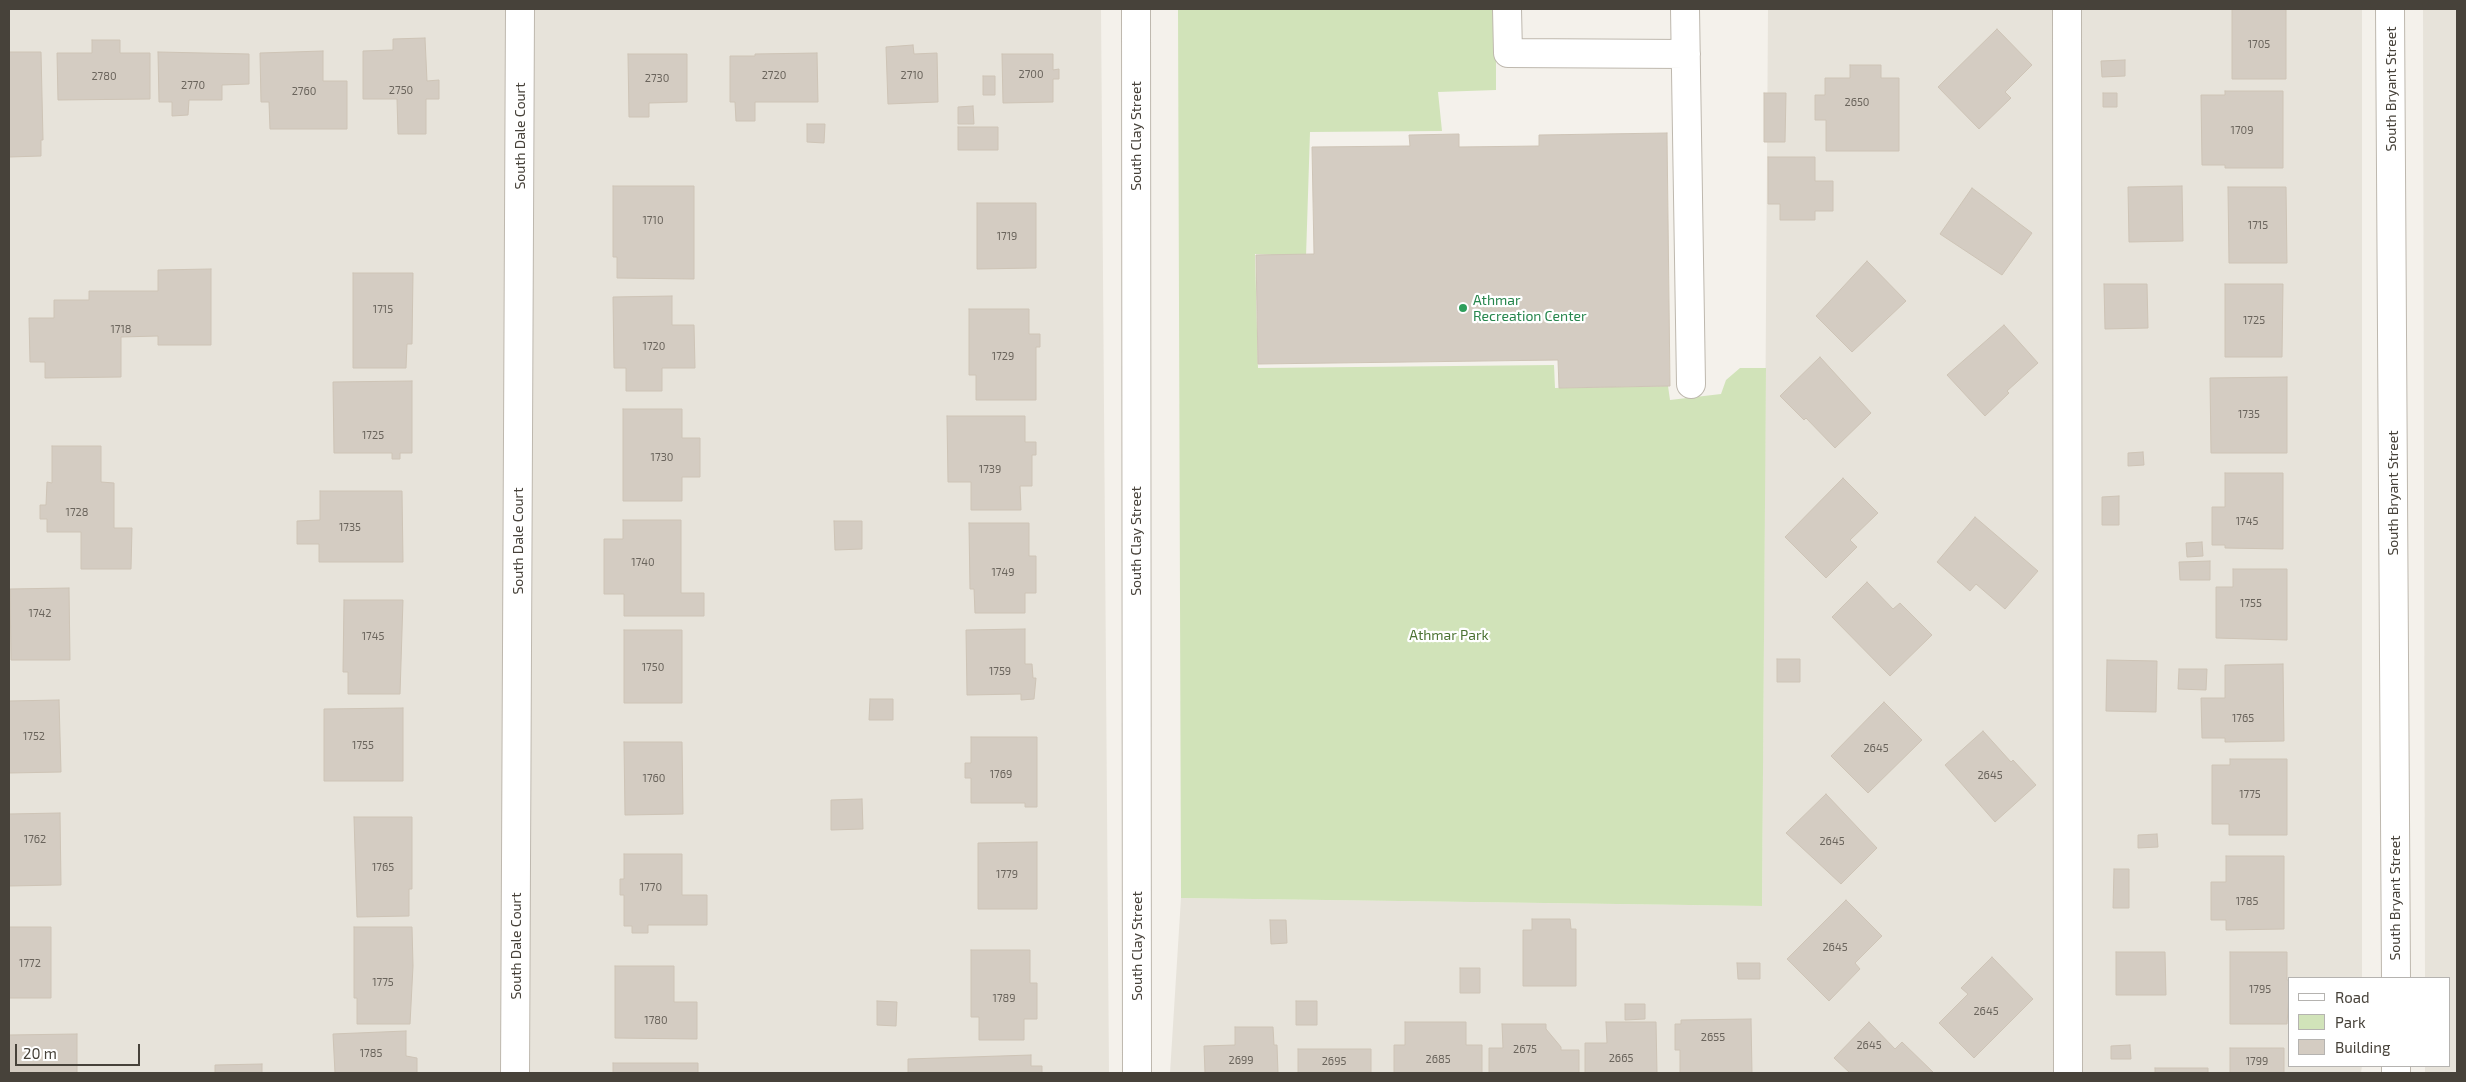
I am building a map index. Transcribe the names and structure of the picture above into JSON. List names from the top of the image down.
{
  "streets": {
    "street": ["South Bryant Street", "South Dale Court", "South Clay Street"]
  },
  "parks": ["Athmar Park"],
  "places": ["Athmar Recreation Center"],
  "house_numbers": [
    "1705",
    "2700",
    "2720",
    "2710",
    "2780",
    "2730",
    "2770",
    "2750",
    "2760",
    "2650",
    "1709",
    "1710",
    "1715",
    "1719",
    "1715",
    "1725",
    "1718",
    "1720",
    "1729",
    "1735",
    "1725",
    "1730",
    "1739",
    "1728",
    "1745",
    "1735",
    "1740",
    "1749",
    "1755",
    "1742",
    "1745",
    "1750",
    "1759",
    "1765",
    "1752",
    "1755",
    "2645",
    "1769",
    "2645",
    "1760",
    "1775",
    "1762",
    "2645",
    "1765",
    "1779",
    "1770",
    "1785",
    "2645",
    "1772",
    "1775",
    "1795",
    "1789",
    "2645",
    "1780",
    "2655",
    "2645",
    "2675",
    "1785",
    "2665",
    "2685",
    "2699",
    "2695",
    "1799"
  ],
  "legend": ["Road", "Park", "Building"],
  "scale_bar": "20 m"
}
